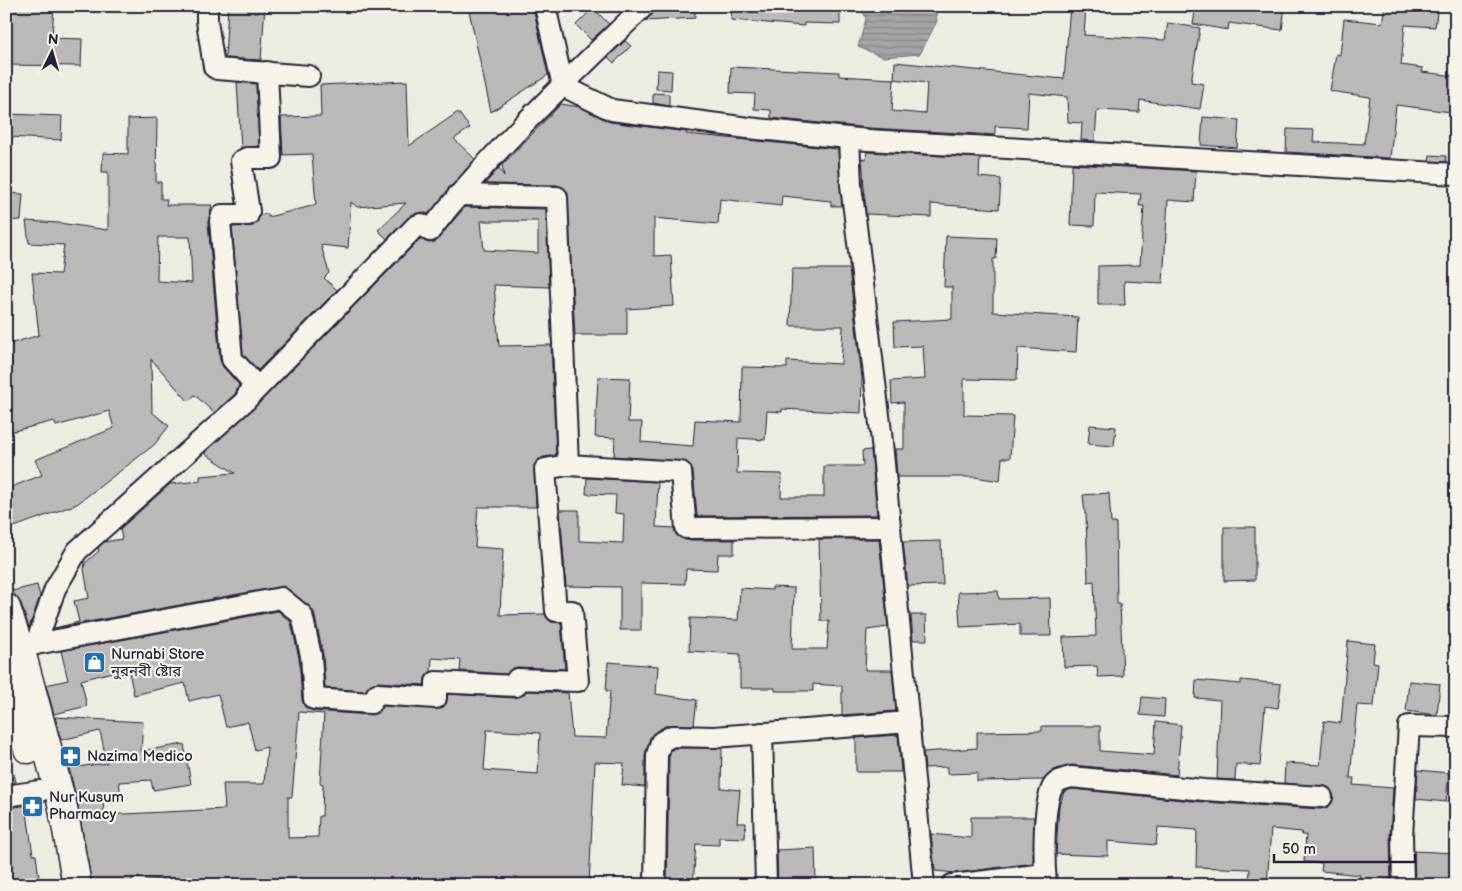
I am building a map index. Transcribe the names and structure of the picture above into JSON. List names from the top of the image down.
{
  "places": {
    "shop": ["Nurnabi Store নুরনবী ষ্টোর"],
    "pharmacy": ["Nazima Medico", "Nur Kusum Pharmacy"]
  },
  "scale_bar": "50 m",
  "north": "top"
}
